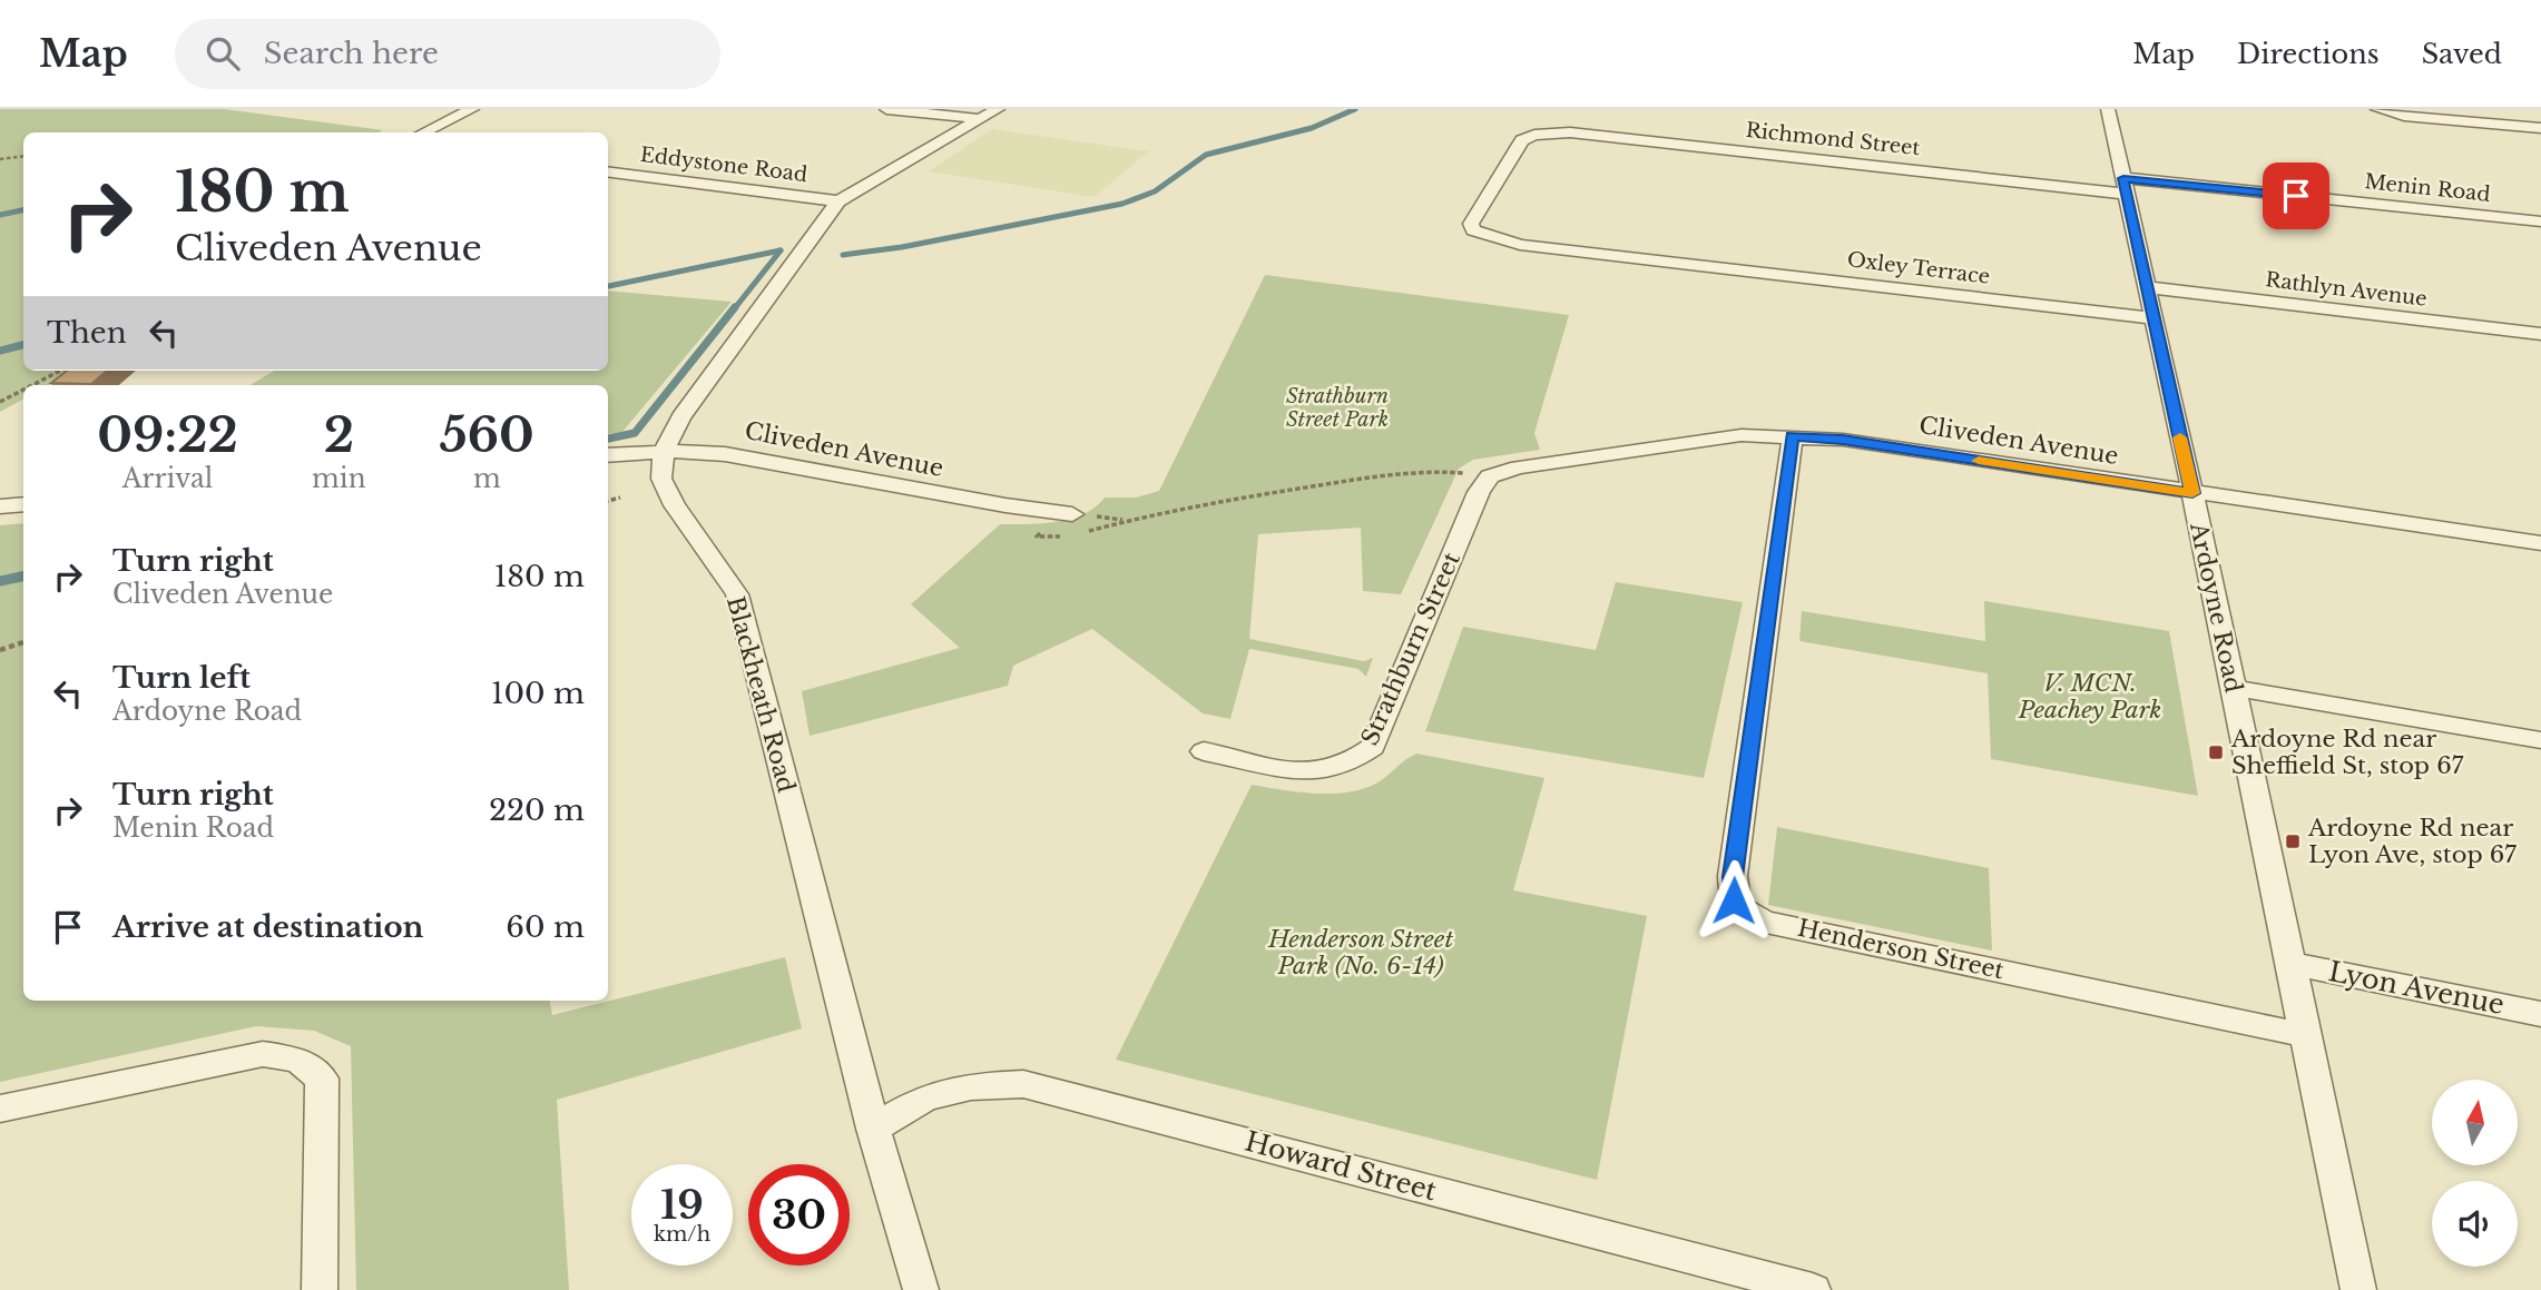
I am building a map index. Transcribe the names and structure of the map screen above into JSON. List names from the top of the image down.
{
  "streets": {
    "street": [
      "Richmond Street",
      "Eddystone Road",
      "Menin Road",
      "Oxley Terrace",
      "Rathlyn Avenue",
      "Cliveden Avenue",
      "Ardoyne Road",
      "Strathburn Street",
      "Blackheath Road",
      "Henderson Street",
      "Lyon Avenue",
      "Howard Street"
    ]
  },
  "crossings": [
    ["Richmond Street", "Menin Road"],
    ["Richmond Street", "Oxley Terrace"],
    ["Richmond Street", "Ardoyne Road"],
    ["Menin Road", "Ardoyne Road"],
    ["Oxley Terrace", "Ardoyne Road"],
    ["Rathlyn Avenue", "Ardoyne Road"],
    ["Cliveden Avenue", "Ardoyne Road"],
    ["Cliveden Avenue", "Strathburn Street"],
    ["Cliveden Avenue", "Blackheath Road"],
    ["Cliveden Avenue", "Henderson Street"],
    ["Ardoyne Road", "Henderson Street"],
    ["Ardoyne Road", "Lyon Avenue"],
    ["Blackheath Road", "Howard Street"]
  ],
  "parks": ["Strathburn Street Park", "V. MCN. Peachey Park", "Henderson Street Park (No. 6-14)"],
  "places": {
    "transit": ["Ardoyne Rd near Sheffield St, stop 67", "Ardoyne Rd near Lyon Ave, stop 67"]
  },
  "north": "top",
  "page": {
    "header": "Map",
    "search": "Search here",
    "nav": ["Map", "Directions", "Saved"],
    "turn": ["180 m", "Cliveden Avenue"],
    "then": "Then",
    "eta": [
      "09:22",
      "Arrival",
      "2",
      "min",
      "560",
      "m"
    ],
    "list": [
      {
        "name": "Turn right",
        "note": "Cliveden Avenue",
        "value": "180 m"
      },
      {
        "name": "Turn left",
        "note": "Ardoyne Road",
        "value": "100 m"
      },
      {
        "name": "Turn right",
        "note": "Menin Road",
        "value": "220 m"
      },
      {
        "name": "Arrive at destination",
        "value": "60 m"
      }
    ],
    "speed": "19 km/h",
    "limit": "30"
  }
}
